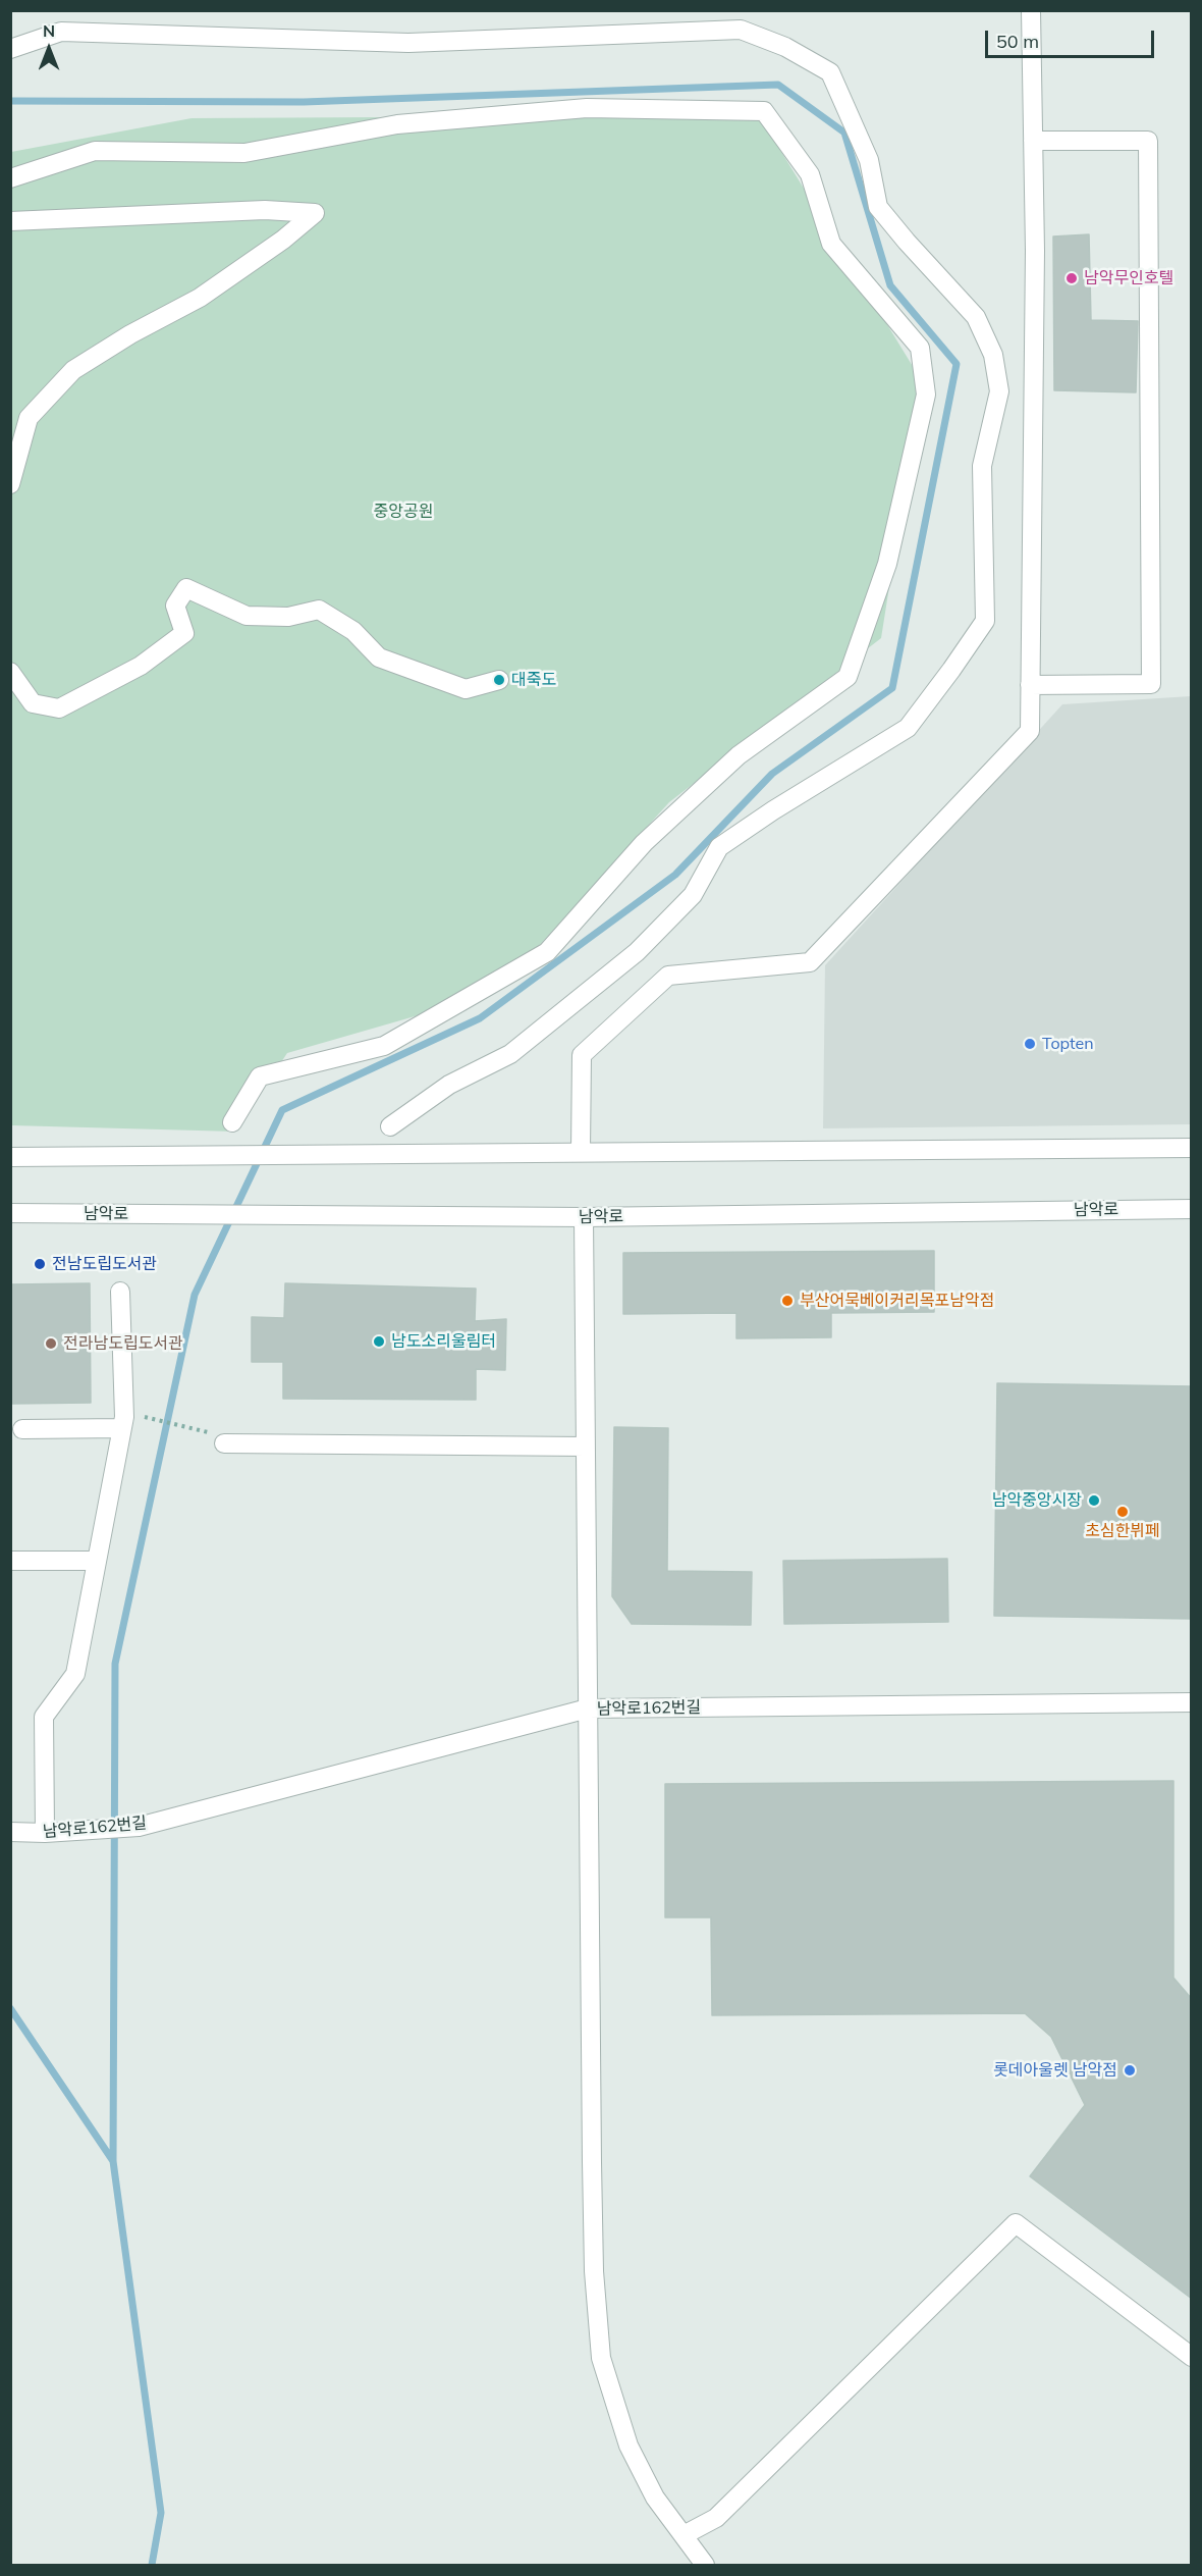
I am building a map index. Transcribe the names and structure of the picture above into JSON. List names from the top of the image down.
{
  "streets": {
    "street": ["남악로", "남악로162번길"]
  },
  "parks": ["중앙공원"],
  "places": [
    "남악무인호텔",
    "대죽도",
    "Topten",
    "전남도립도서관",
    "부산어묵베이커리목포남악점",
    "남도소리울림터",
    "전라남도립도서관",
    "남악중앙시장",
    "초심한뷔페",
    "롯데아울렛 남악점"
  ],
  "scale_bar": "50 m",
  "north": "top"
}
